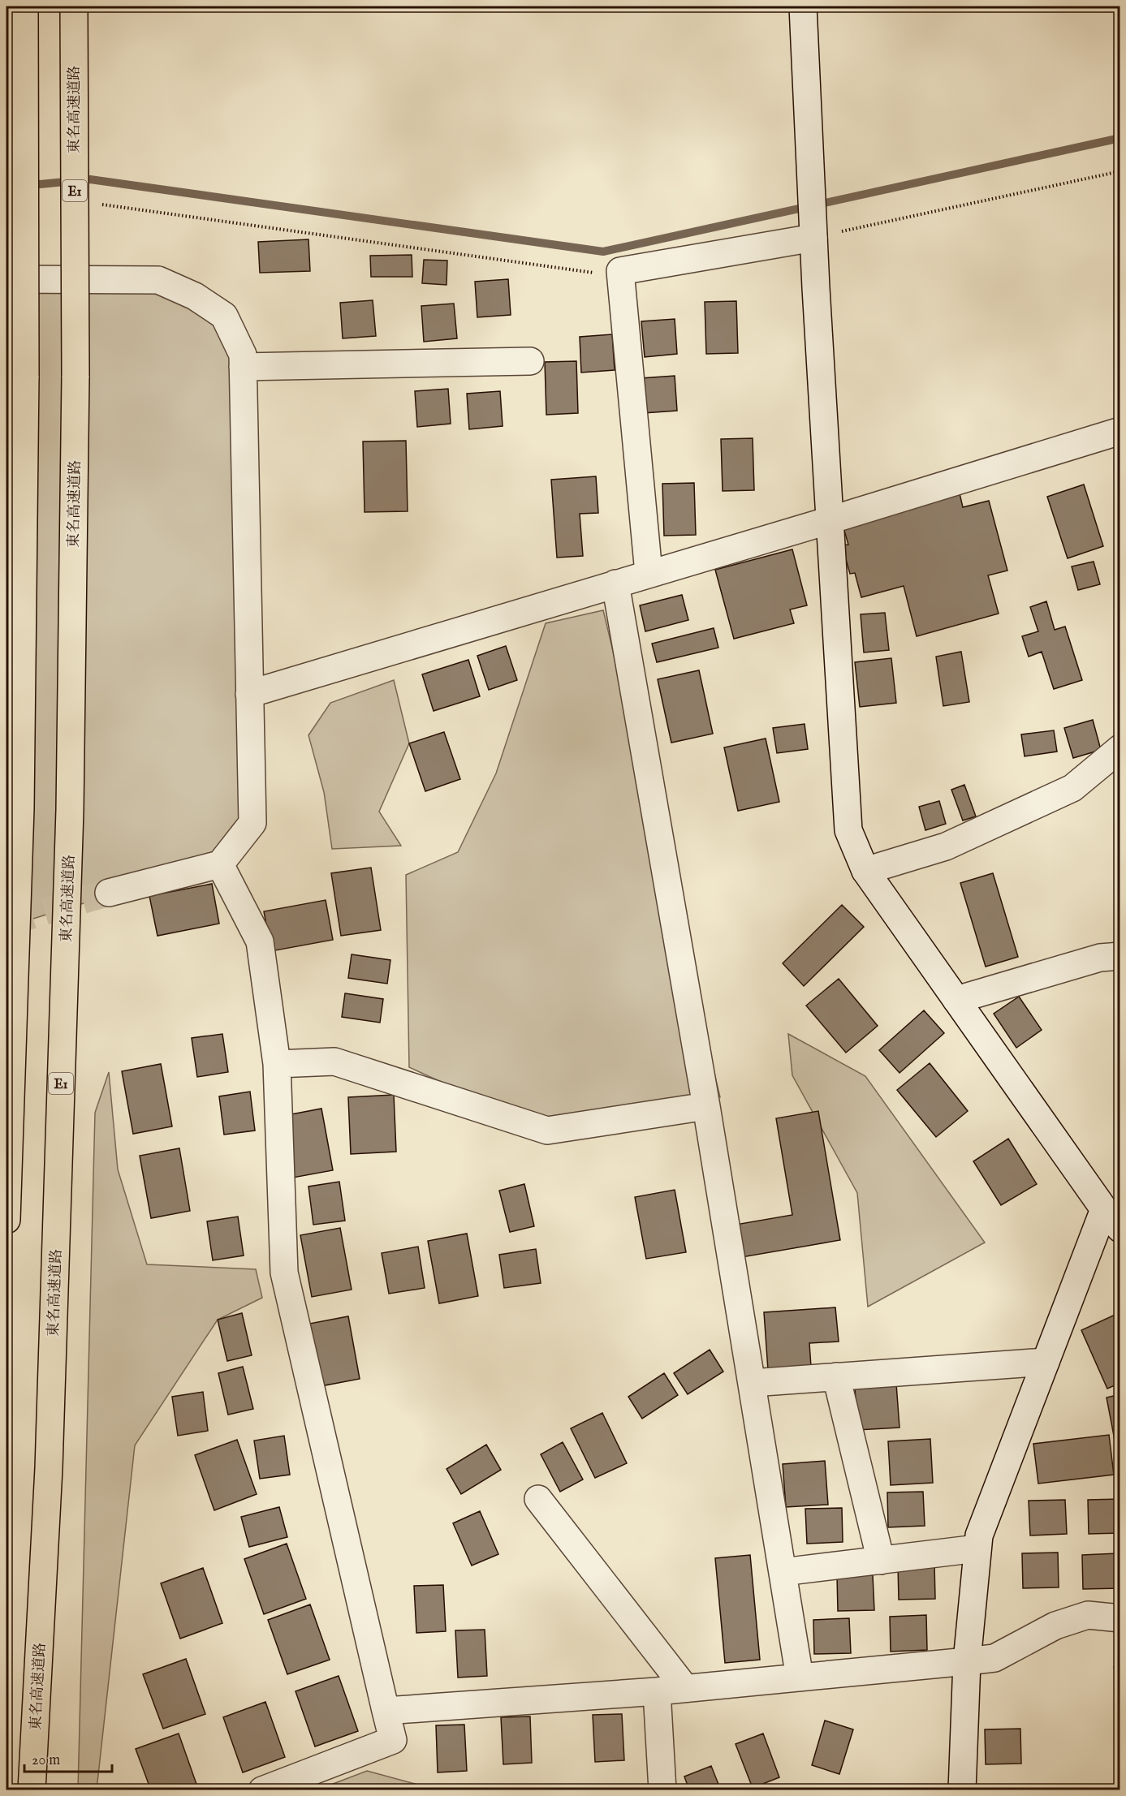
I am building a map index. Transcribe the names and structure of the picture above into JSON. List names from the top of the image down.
{
  "streets": {
    "highway": ["東名高速道路", "E1"]
  },
  "scale_bar": "20 m"
}
